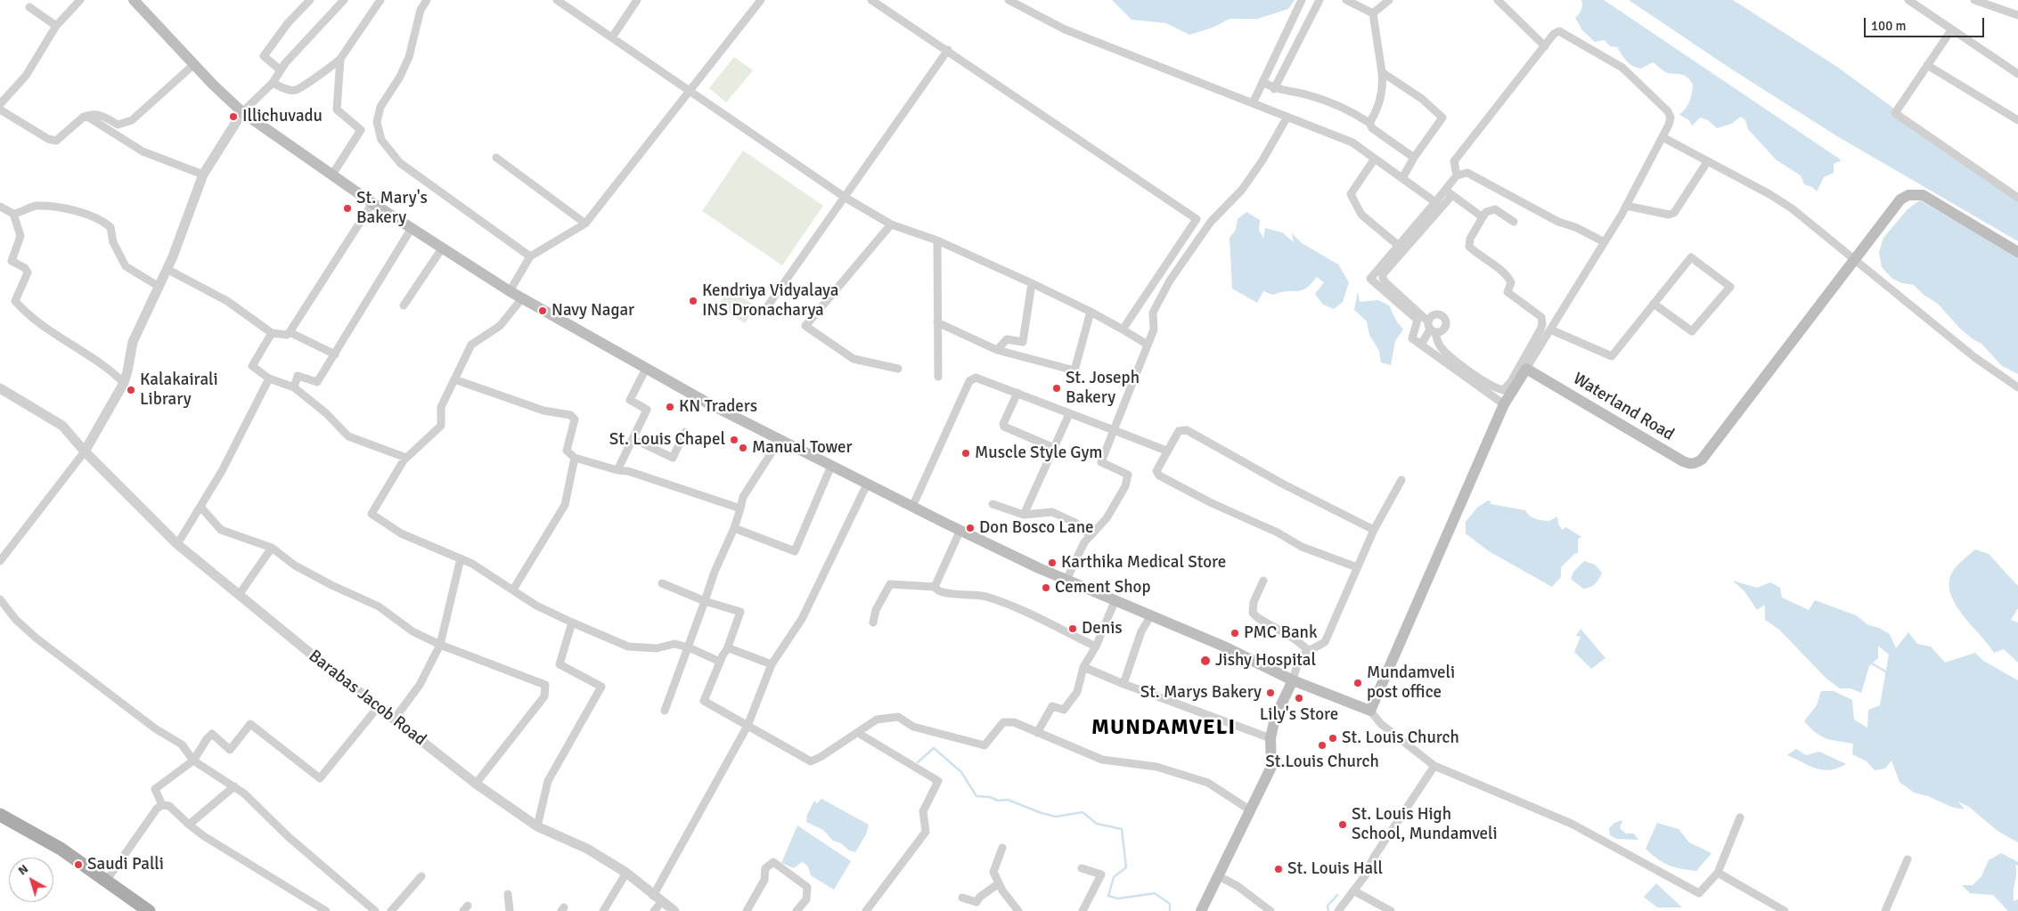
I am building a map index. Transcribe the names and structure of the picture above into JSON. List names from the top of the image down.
{
  "streets": {
    "main road": ["Waterland Road"],
    "street": ["Barabas Jacob Road"]
  },
  "districts": ["MUNDAMVELI"],
  "places": [
    "Illichuvadu",
    "St. Mary's Bakery",
    "Kendriya Vidyalaya INS Dronacharya",
    "Navy Nagar",
    "St. Joseph Bakery",
    "Kalakairali Library",
    "KN Traders",
    "St. Louis Chapel",
    "Manual Tower",
    "Muscle Style Gym",
    "Don Bosco Lane",
    "Karthika Medical Store",
    "Cement Shop",
    "Denis",
    "PMC Bank",
    "Jishy Hospital",
    "Mundamveli post office",
    "St. Marys Bakery",
    "Lily's Store",
    "St. Louis Church",
    "St.Louis Church",
    "St. Louis High School, Mundamveli",
    "Saudi Palli",
    "St. Louis Hall"
  ],
  "scale_bar": "100 m",
  "north": "top left"
}
